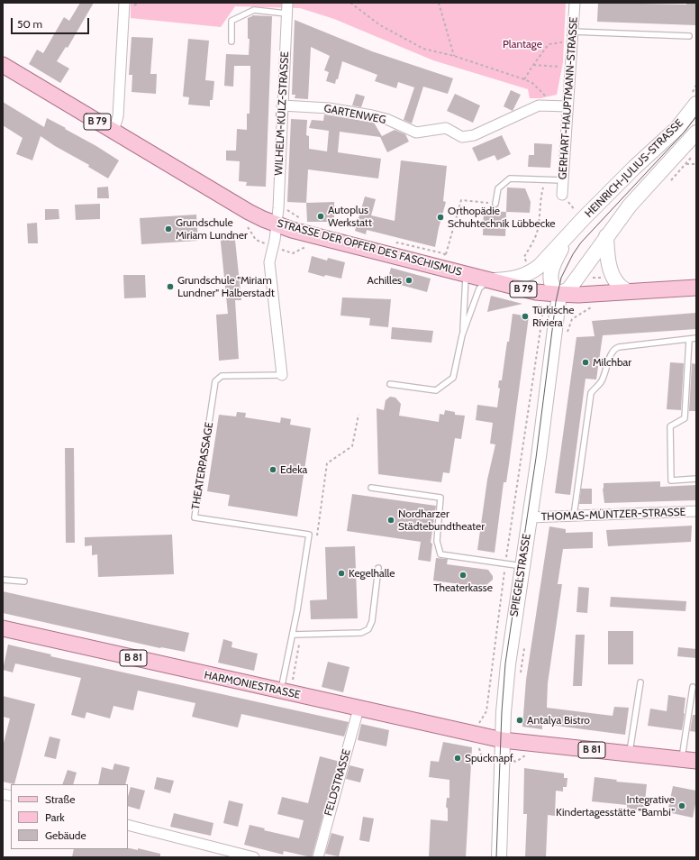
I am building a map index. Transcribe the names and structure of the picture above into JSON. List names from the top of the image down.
{
  "streets": {
    "main road": [
      "B 79",
      "STRASSE DER OPFER DES FASCHISMUS",
      "B 81",
      "HARMONIESTRASSE"
    ],
    "street": [
      "GERHART-HAUPTMANN-STRASSE",
      "WILHELM-KÜLZ-STRASSE",
      "GARTENWEG",
      "HEINRICH-JULIUS-STRASSE",
      "THEATERPASSAGE",
      "THOMAS-MÜNTZER-STRASSE",
      "SPIEGELSTRASSE",
      "FELDSTRASSE"
    ]
  },
  "crossings": [
    ["GERHART-HAUPTMANN-STRASSE", "GARTENWEG"],
    ["WILHELM-KÜLZ-STRASSE", "GARTENWEG"],
    ["WILHELM-KÜLZ-STRASSE", "STRASSE DER OPFER DES FASCHISMUS"],
    ["WILHELM-KÜLZ-STRASSE", "THEATERPASSAGE"],
    ["B 79", "HEINRICH-JULIUS-STRASSE"],
    ["B 79", "STRASSE DER OPFER DES FASCHISMUS"],
    ["B 79", "SPIEGELSTRASSE"],
    ["HEINRICH-JULIUS-STRASSE", "STRASSE DER OPFER DES FASCHISMUS"],
    ["HEINRICH-JULIUS-STRASSE", "SPIEGELSTRASSE"],
    ["STRASSE DER OPFER DES FASCHISMUS", "THEATERPASSAGE"],
    ["STRASSE DER OPFER DES FASCHISMUS", "SPIEGELSTRASSE"],
    ["THEATERPASSAGE", "HARMONIESTRASSE"],
    ["THOMAS-MÜNTZER-STRASSE", "SPIEGELSTRASSE"],
    ["SPIEGELSTRASSE", "B 81"],
    ["SPIEGELSTRASSE", "HARMONIESTRASSE"],
    ["B 81", "HARMONIESTRASSE"],
    ["HARMONIESTRASSE", "FELDSTRASSE"]
  ],
  "parks": ["Plantage"],
  "places": [
    "Autoplus Werkstatt",
    "Orthopädie Schuhtechnik Lübbecke",
    "Grundschule Miriam Lundner",
    "Achilles",
    "Grundschule \"Miriam Lundner\" Halberstadt",
    "Türkische Riviera",
    "Milchbar",
    "Edeka",
    "Nordharzer Städtebundtheater",
    "Kegelhalle",
    "Theaterkasse",
    "Antalya Bistro",
    "Spucknapf",
    "Integrative Kindertagesstätte \"Bambi\""
  ],
  "legend": ["Straße", "Park", "Gebäude"],
  "scale_bar": "50 m"
}
